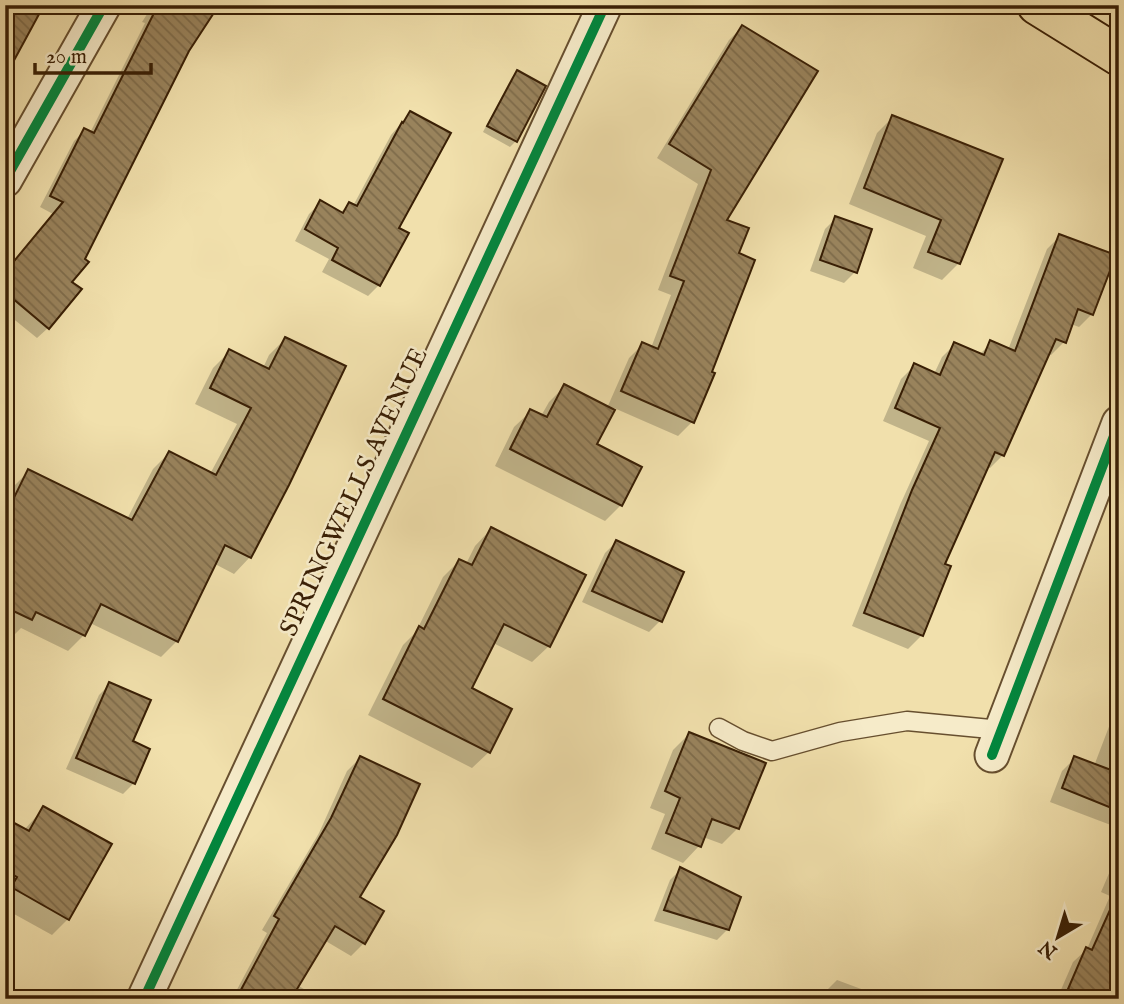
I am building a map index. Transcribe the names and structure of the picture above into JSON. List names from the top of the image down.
{
  "streets": {
    "street": ["SPRINGWELLS AVENUE"]
  },
  "scale_bar": "20 m",
  "north": "bottom left"
}
